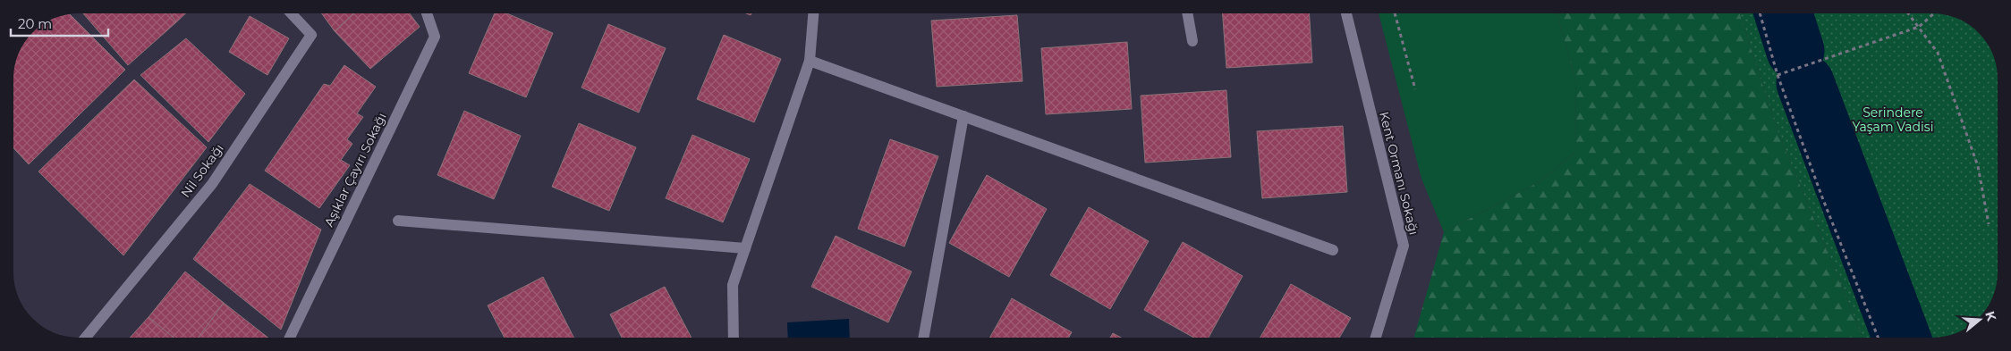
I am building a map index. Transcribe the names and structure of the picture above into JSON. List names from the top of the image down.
{
  "streets": {
    "street": ["Aşıklar Çayırı Sokağı", "Nil Sokağı", "Kent Ormanı Sokağı"]
  },
  "parks": ["Serindere Yaşam Vadisi"],
  "scale_bar": "20 m",
  "north": "right"
}
